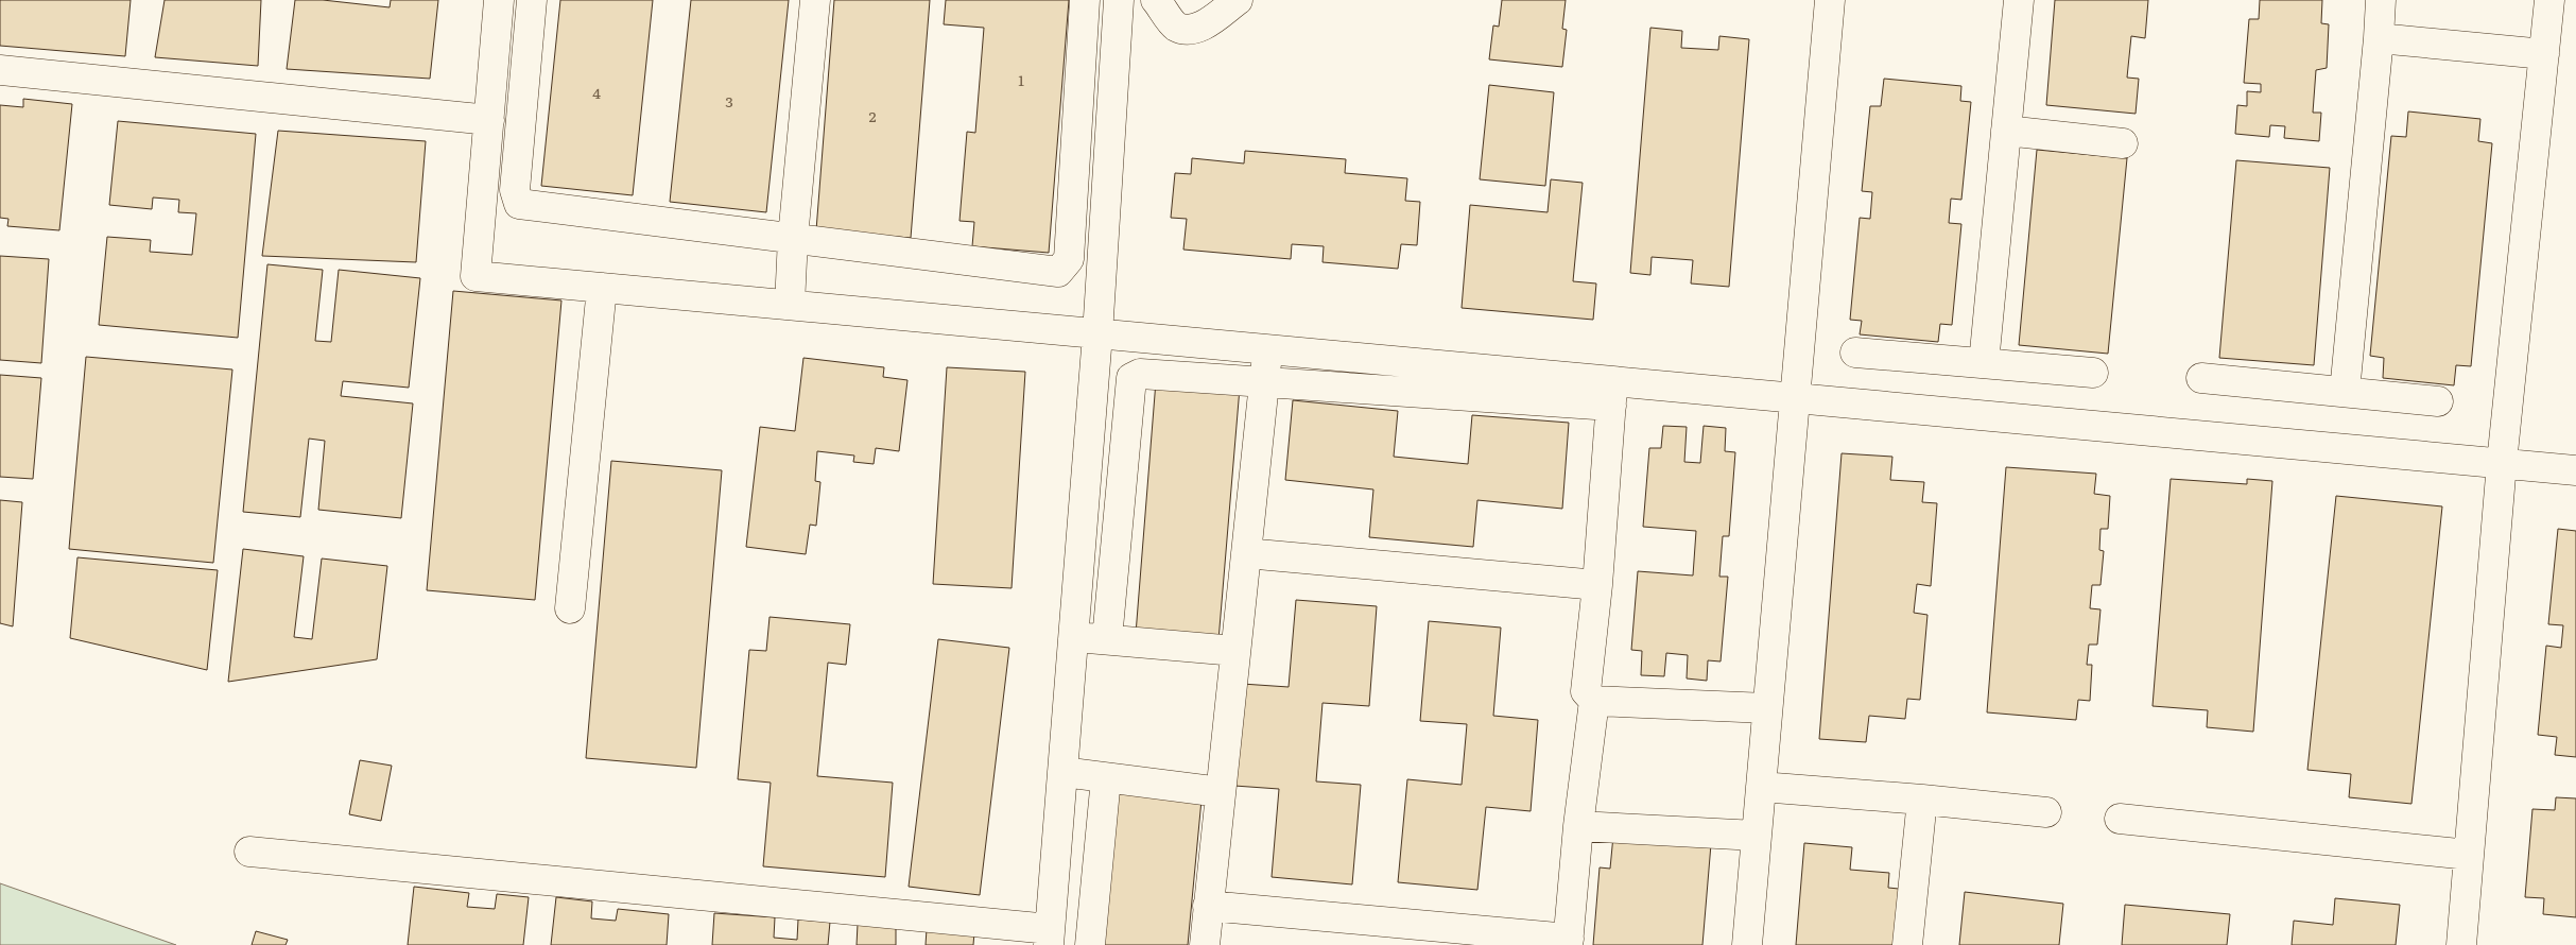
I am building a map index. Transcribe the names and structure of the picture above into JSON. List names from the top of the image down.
{
  "house_numbers": [
    "1",
    "4",
    "3",
    "2"
  ]
}
